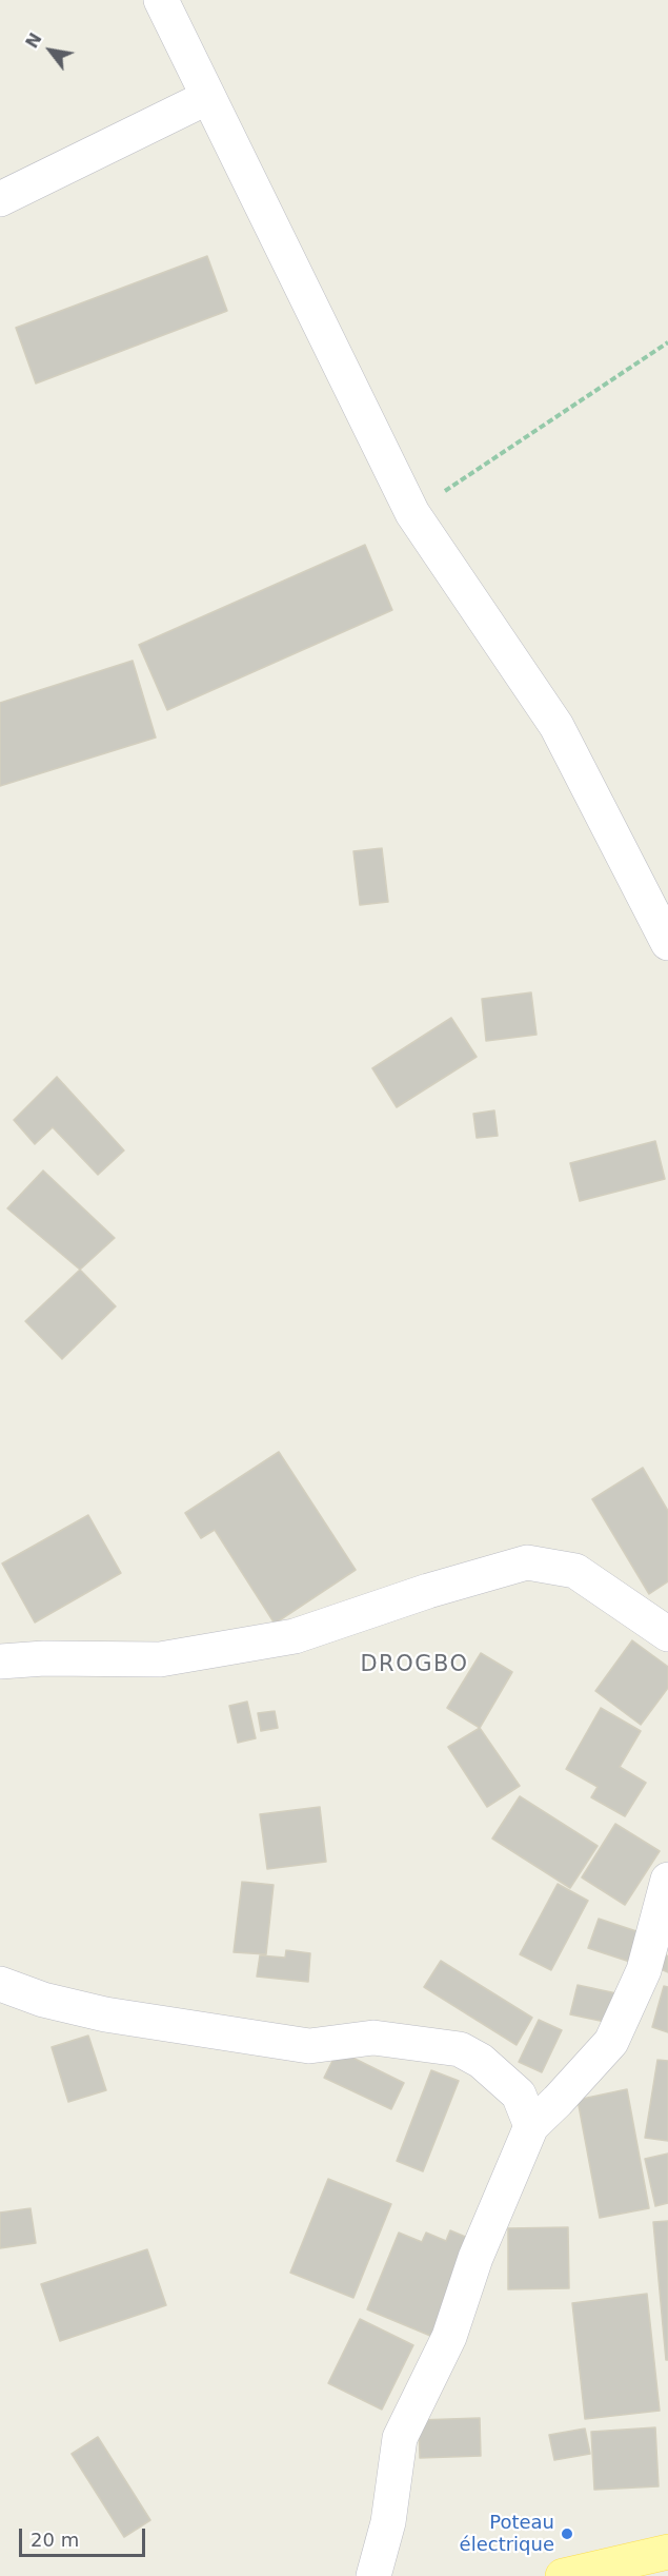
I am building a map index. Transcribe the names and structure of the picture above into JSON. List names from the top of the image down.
{
  "districts": ["DROGBO"],
  "places": ["Poteau électrique"],
  "scale_bar": "20 m",
  "north": "top left"
}
